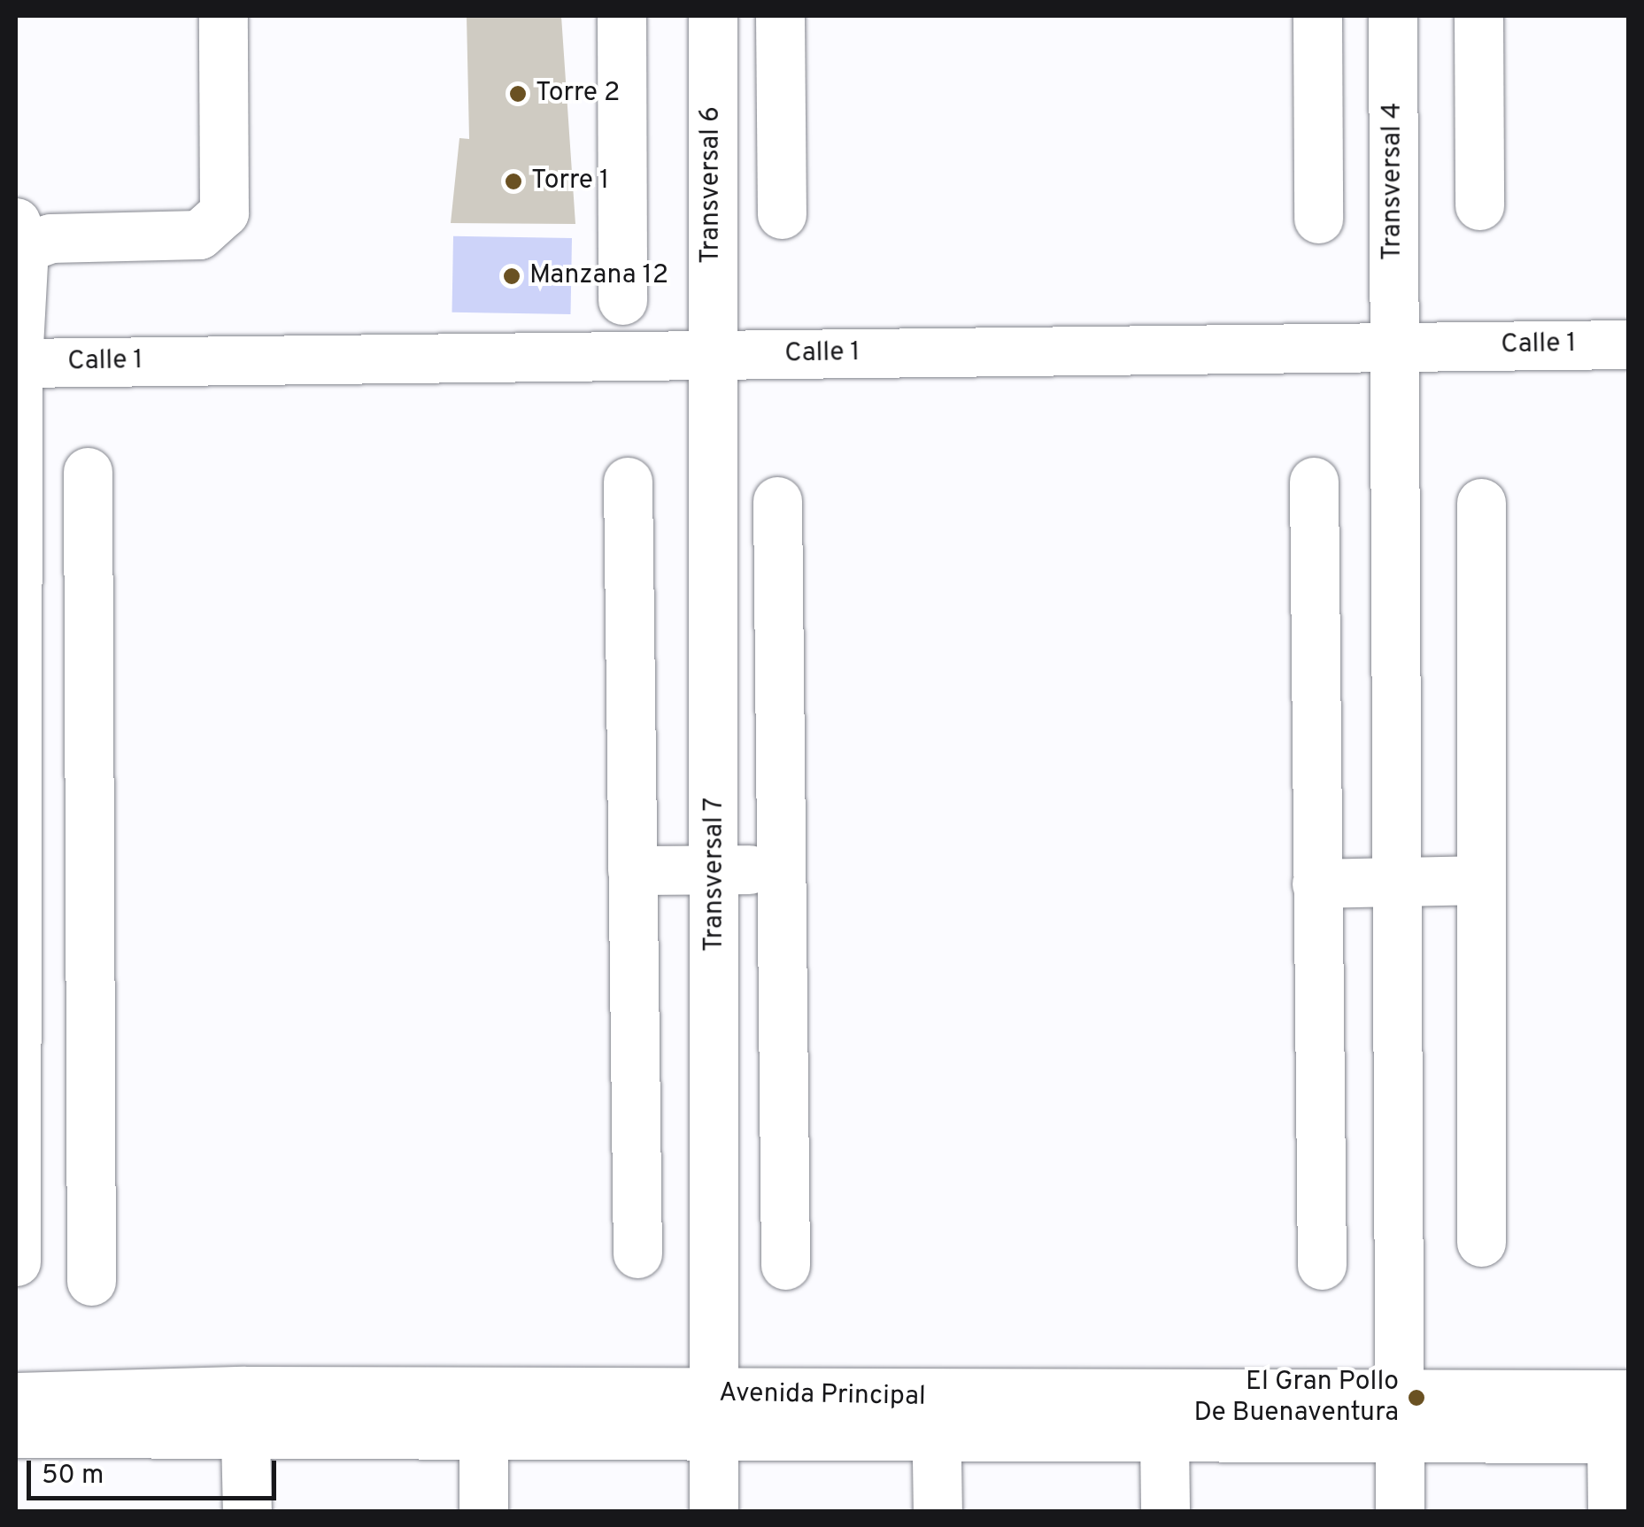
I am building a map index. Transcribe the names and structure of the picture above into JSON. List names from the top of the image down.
{
  "streets": {
    "street": [
      "Transversal 4",
      "Transversal 6",
      "Calle 1",
      "Transversal 7",
      "Avenida Principal"
    ]
  },
  "crossings": [
    ["Transversal 4", "Calle 1"],
    ["Transversal 4", "Avenida Principal"],
    ["Transversal 6", "Calle 1"],
    ["Transversal 6", "Transversal 7"],
    ["Calle 1", "Transversal 7"],
    ["Transversal 7", "Avenida Principal"]
  ],
  "places": [
    "Torre 2",
    "Torre 1",
    "Manzana 12",
    "El Gran Pollo De Buenaventura"
  ],
  "scale_bar": "50 m"
}
